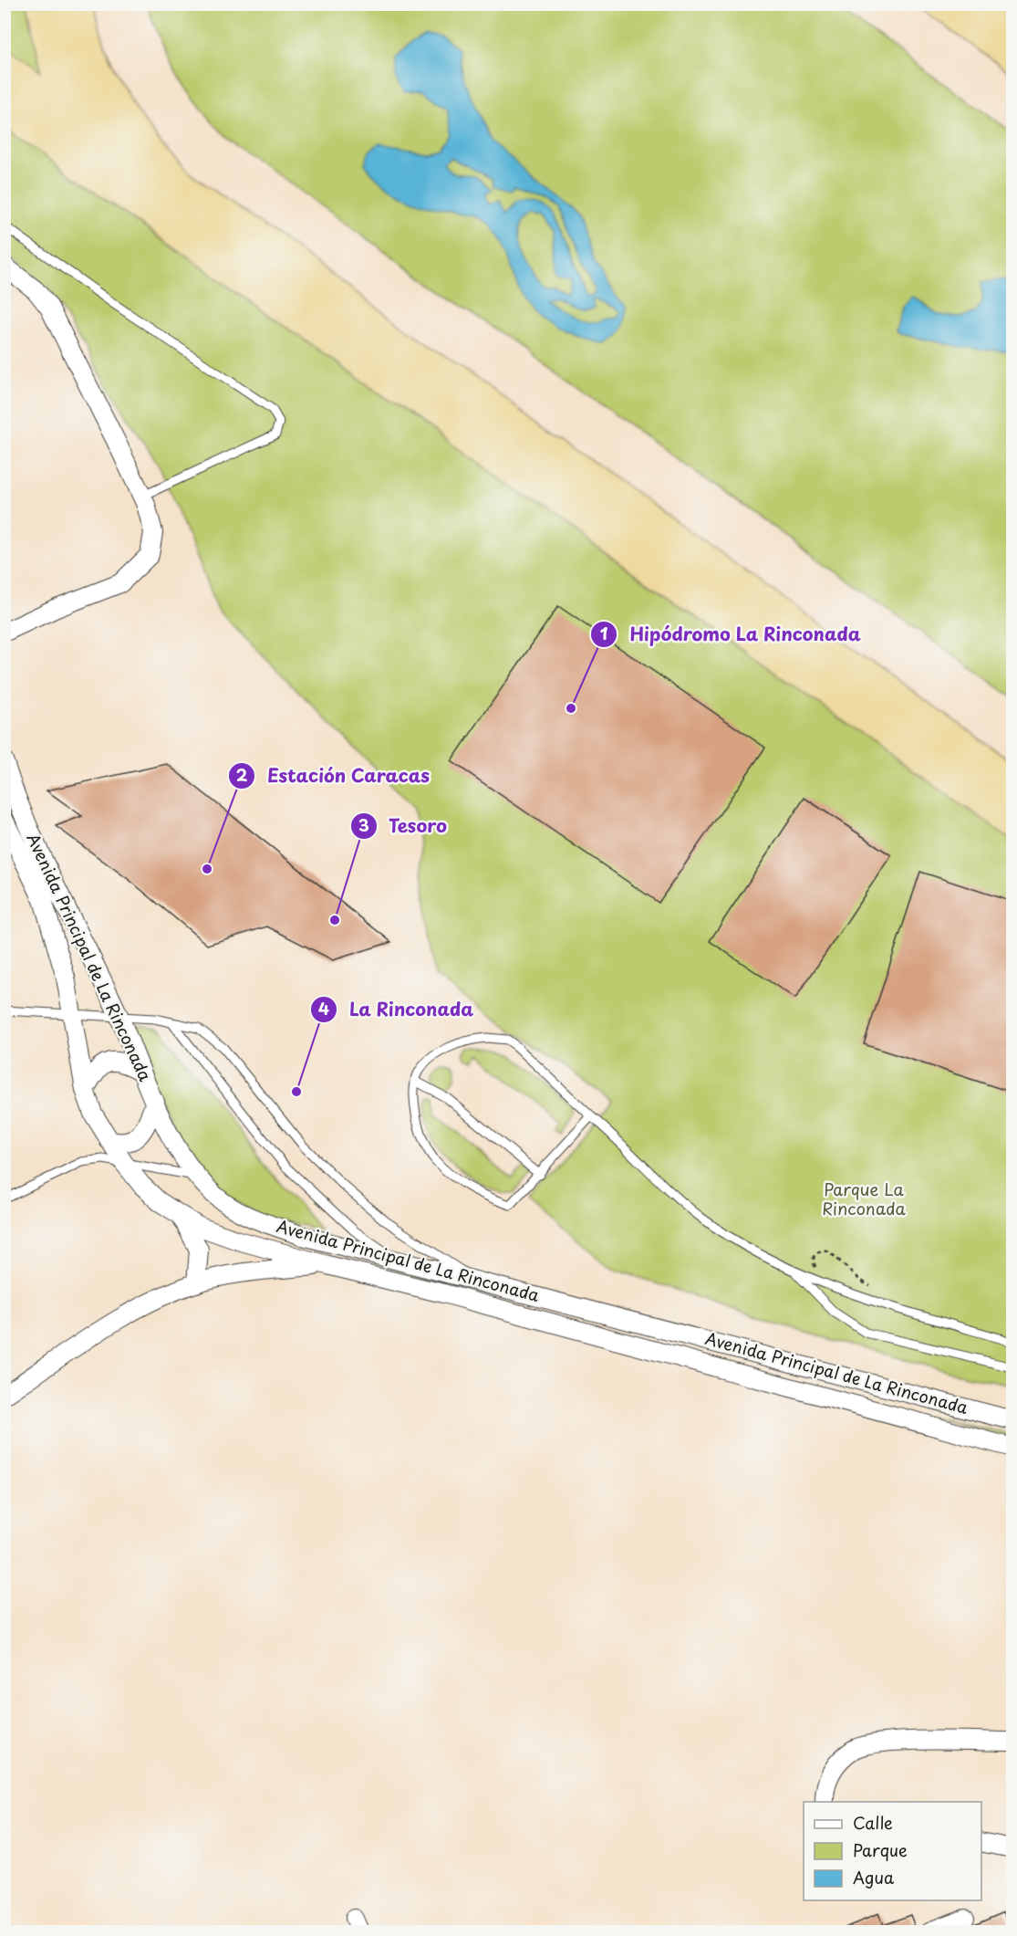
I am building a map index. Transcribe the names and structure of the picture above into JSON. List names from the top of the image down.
{
  "streets": {
    "street": ["Avenida Principal de La Rinconada"]
  },
  "parks": ["Parque La Rinconada"],
  "places": [
    "Hipódromo La Rinconada",
    "Estación Caracas",
    "Tesoro",
    "La Rinconada"
  ],
  "legend": ["Calle", "Parque", "Agua"]
}
